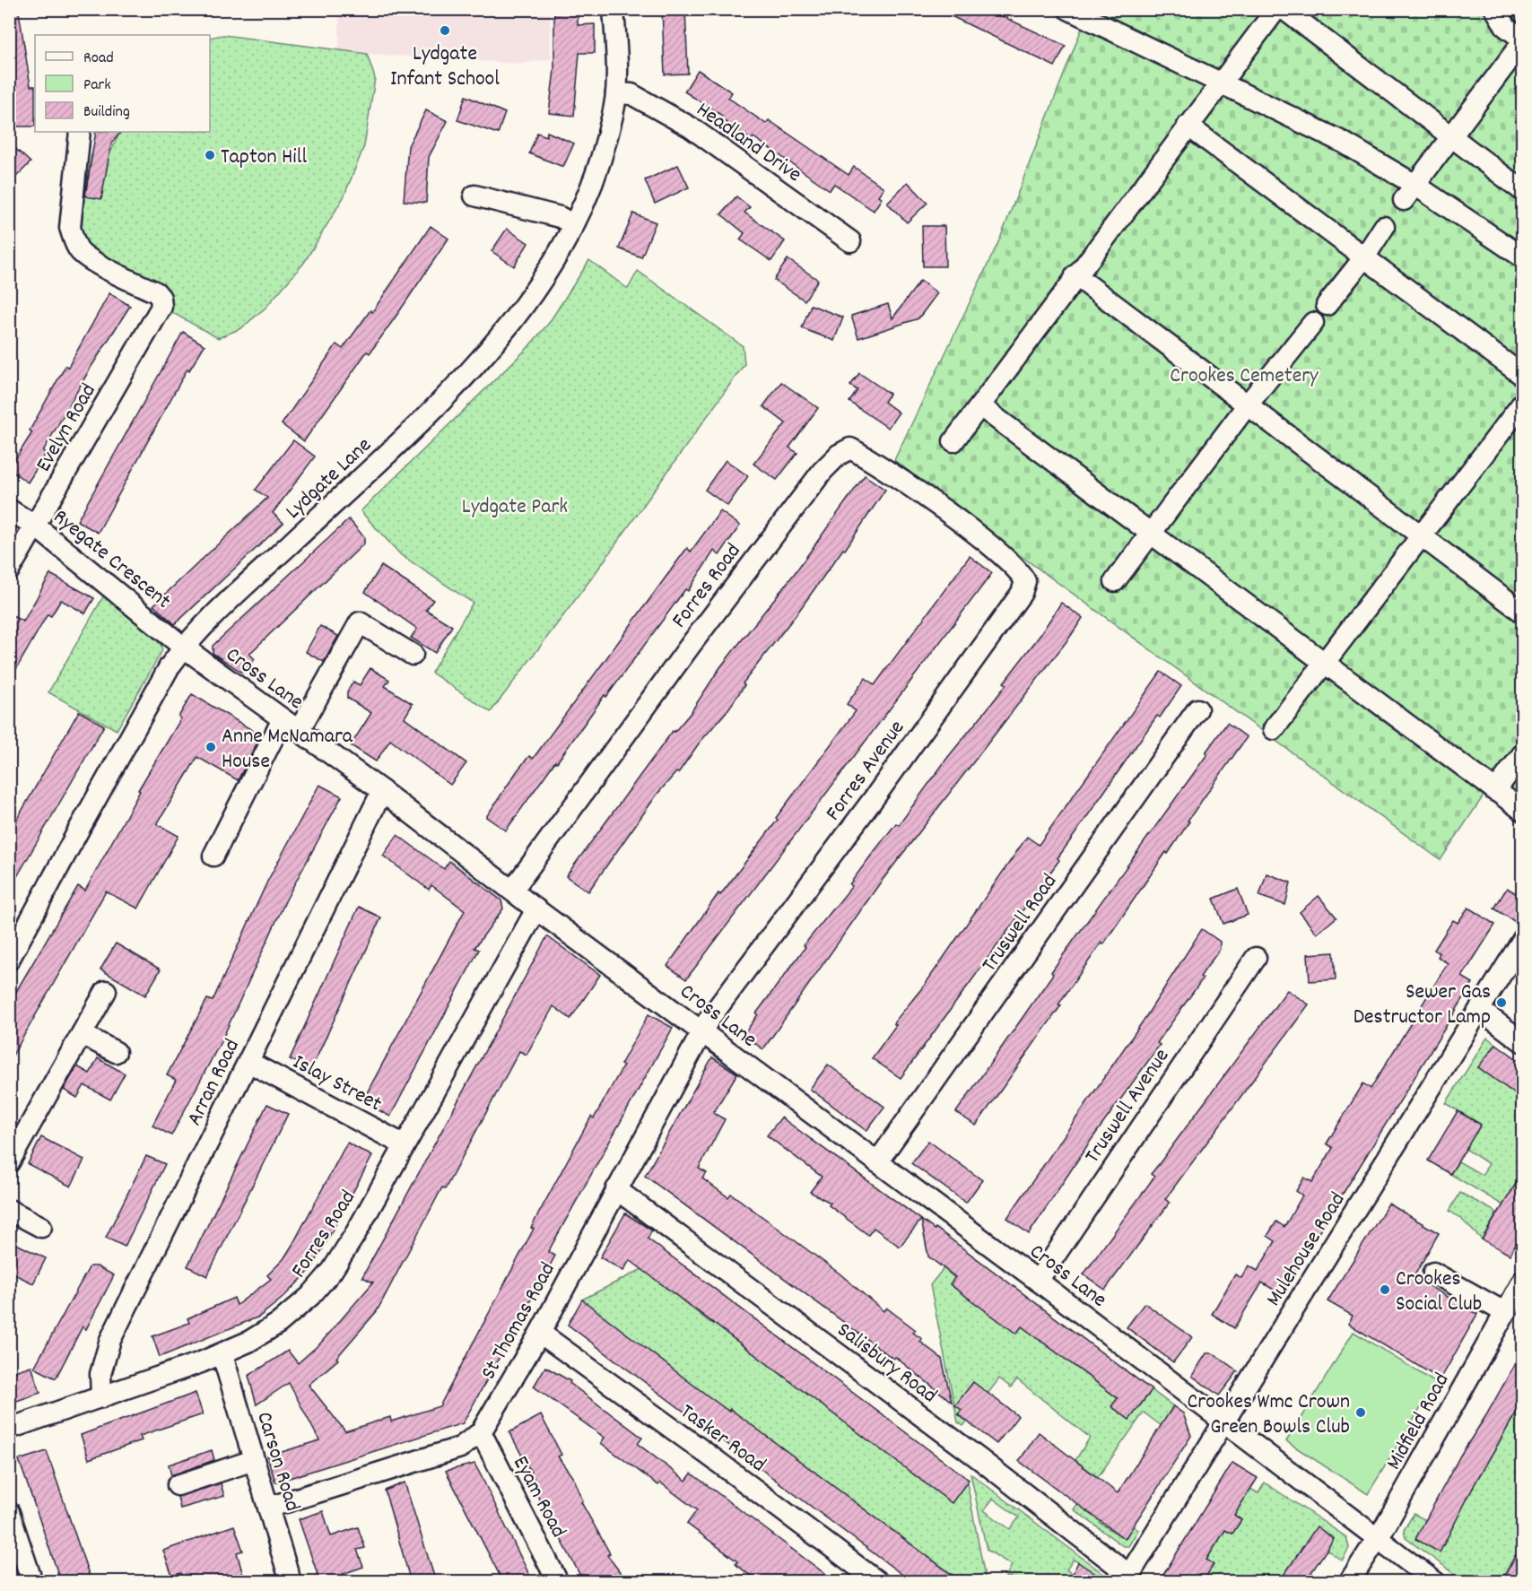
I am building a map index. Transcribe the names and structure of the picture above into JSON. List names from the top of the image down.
{
  "streets": {
    "street": [
      "Headland Drive",
      "Evelyn Road",
      "Lydgate Lane",
      "Ryegate Crescent",
      "Forres Road",
      "Cross Lane",
      "Forres Avenue",
      "Truswell Road",
      "Arran Road",
      "Islay Street",
      "Truswell Avenue",
      "Mulehouse Road",
      "St Thomas Road",
      "Salisbury Road",
      "Midfield Road",
      "Tasker Road",
      "Carson Road",
      "Eyam Road"
    ]
  },
  "crossings": [
    ["Headland Drive", "Lydgate Lane"],
    ["Evelyn Road", "Ryegate Crescent"],
    ["Lydgate Lane", "Ryegate Crescent"],
    ["Lydgate Lane", "Cross Lane"],
    ["Ryegate Crescent", "Cross Lane"],
    ["Forres Road", "Cross Lane"],
    ["Forres Road", "Forres Avenue"],
    ["Forres Road", "Arran Road"],
    ["Forres Road", "Islay Street"],
    ["Forres Road", "Carson Road"],
    ["Cross Lane", "Forres Avenue"],
    ["Cross Lane", "Truswell Road"],
    ["Cross Lane", "Arran Road"],
    ["Cross Lane", "Truswell Avenue"],
    ["Cross Lane", "Mulehouse Road"],
    ["Cross Lane", "St Thomas Road"],
    ["Cross Lane", "Midfield Road"],
    ["Forres Avenue", "St Thomas Road"],
    ["Arran Road", "Islay Street"],
    ["Mulehouse Road", "Salisbury Road"],
    ["St Thomas Road", "Salisbury Road"],
    ["St Thomas Road", "Tasker Road"],
    ["St Thomas Road", "Carson Road"],
    ["St Thomas Road", "Eyam Road"]
  ],
  "parks": ["Crookes Cemetery", "Lydgate Park"],
  "places": [
    "Lydgate Infant School",
    "Tapton Hill",
    "Anne McNamara House",
    "Sewer Gas Destructor Lamp",
    "Crookes Social Club",
    "Crookes Wmc Crown Green Bowls Club"
  ],
  "legend": ["Road", "Park", "Building"]
}
